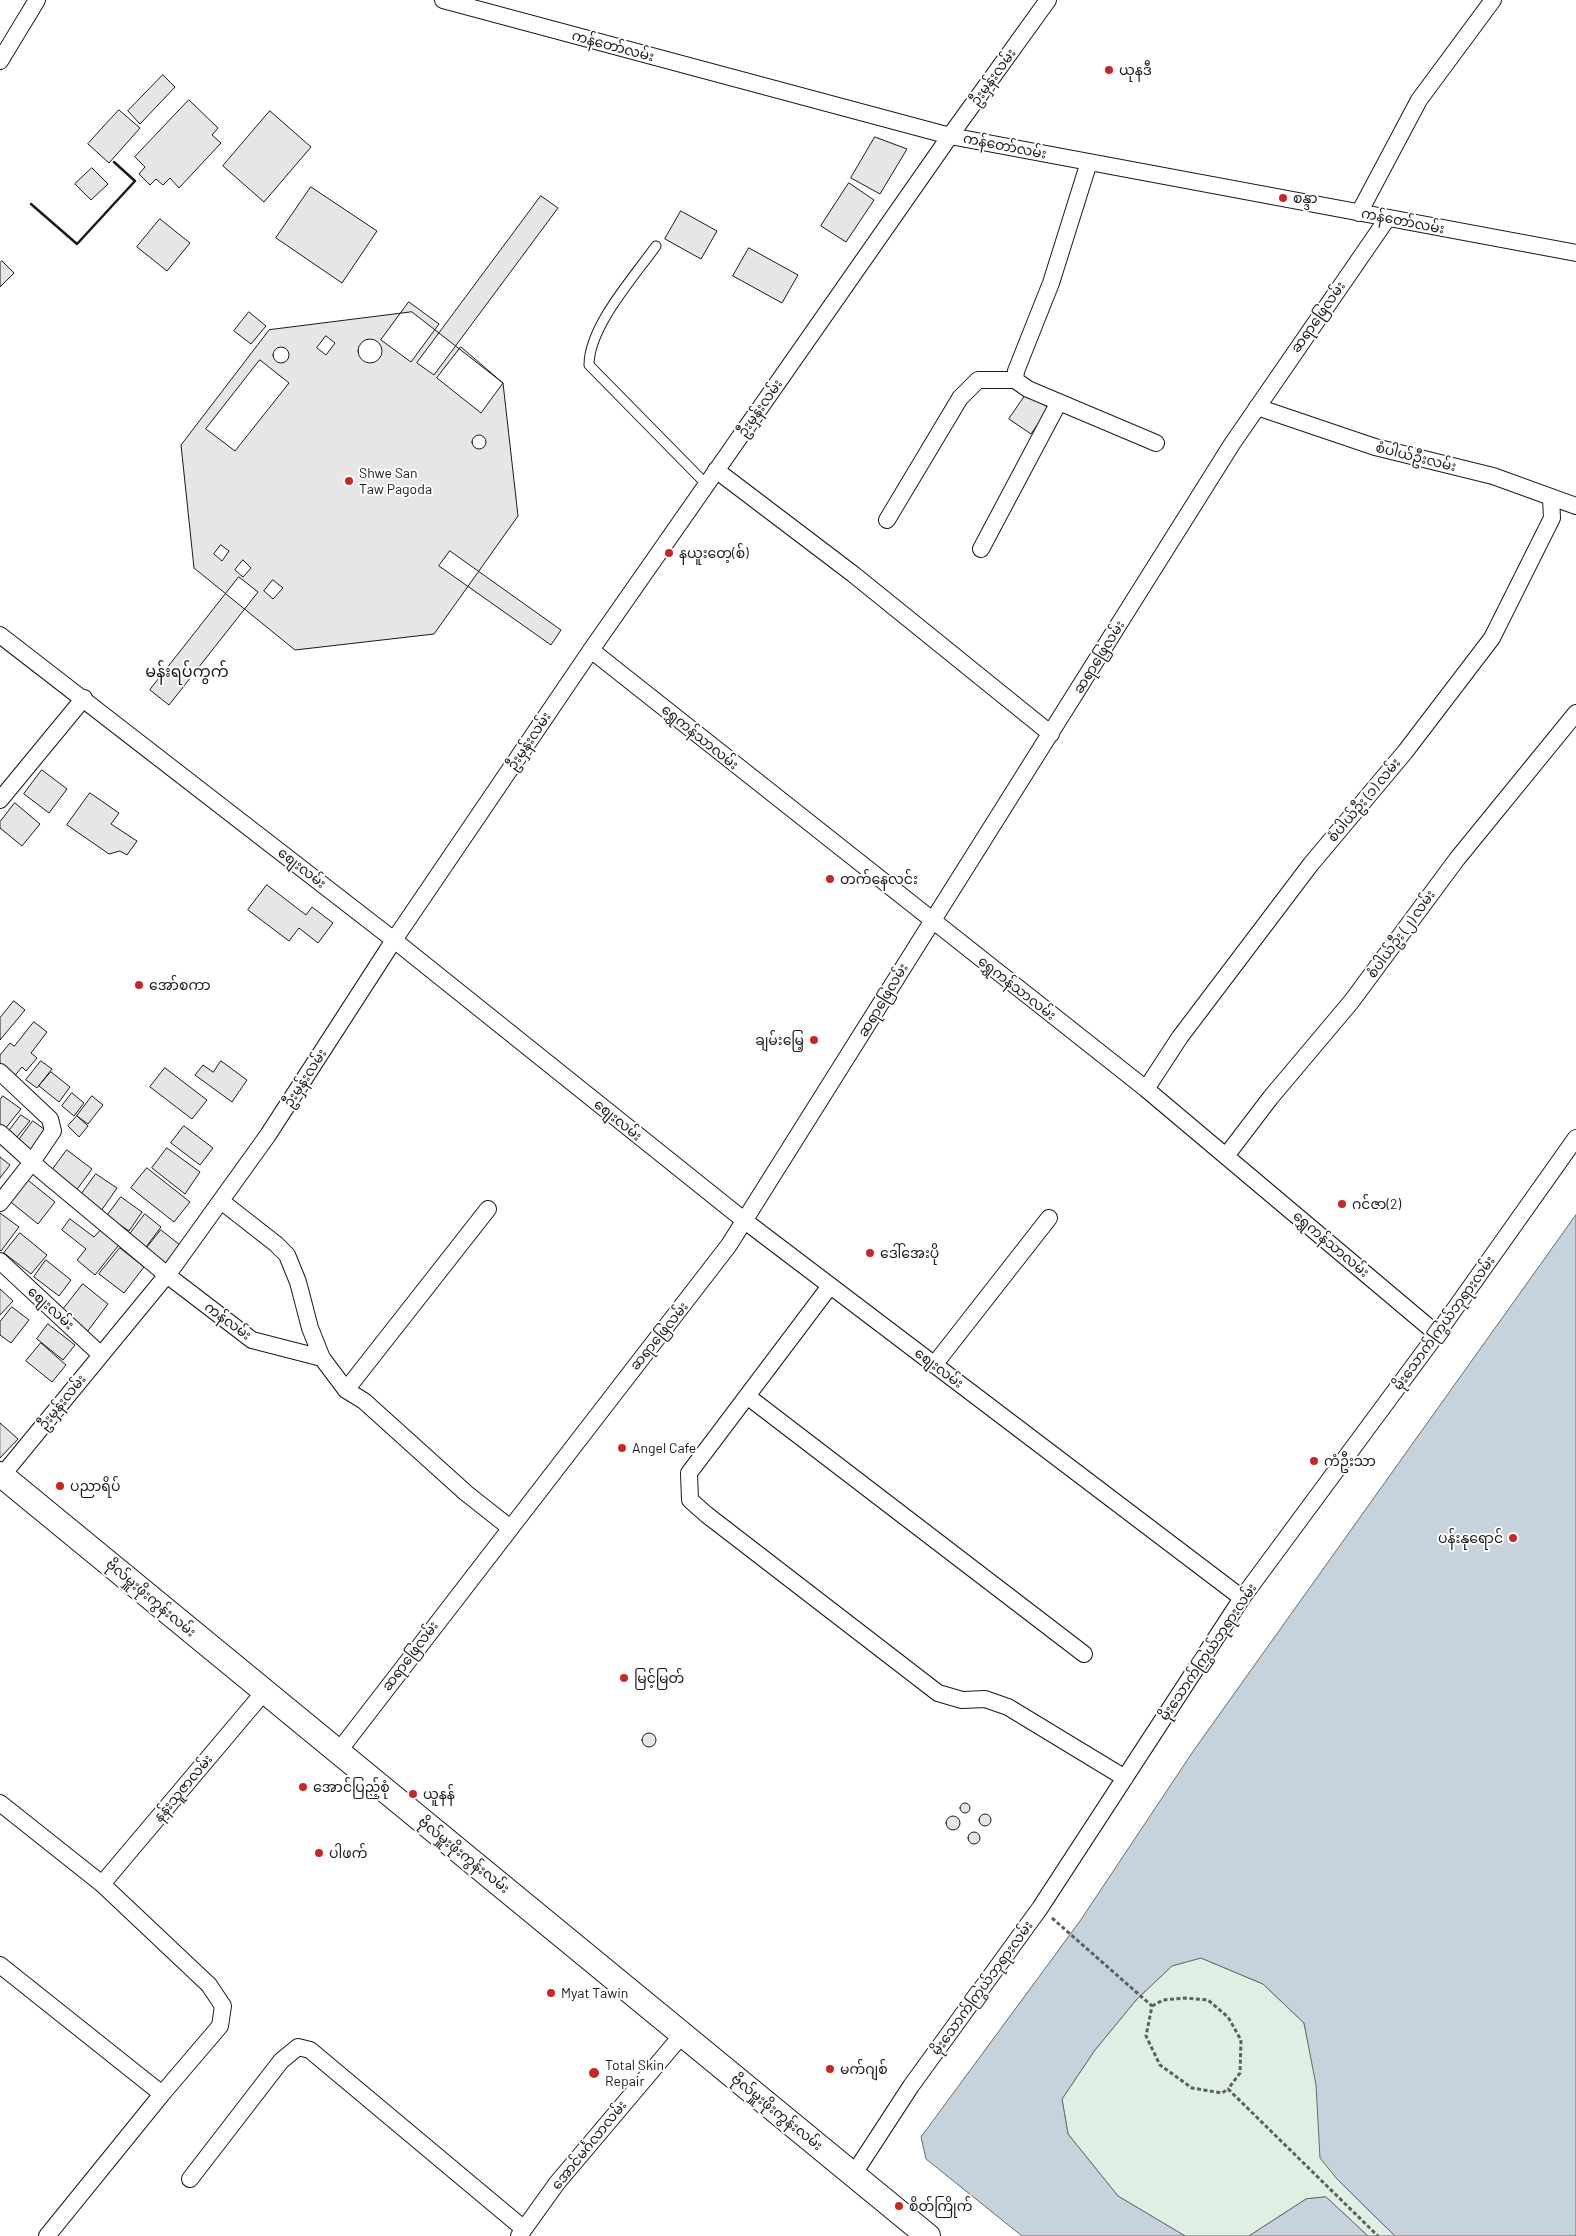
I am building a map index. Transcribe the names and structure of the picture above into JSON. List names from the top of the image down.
{
  "streets": {
    "street": [
      "ကန်တော်လမ်း",
      "ဦးမှန်းလမ်း",
      "ဆရာဖြေလမ်း",
      "စံပါယ်ဦးလမ်း",
      "‌ရွှေကန်သာလမ်း",
      "စံပါယ်ဦး (၁) လမ်း",
      "စျေးလမ်း",
      "စံပါယ်ဦး (၂) လမ်း",
      "ကန်လမ်း",
      "မိုးသောက်ကြွယ်ဘုရားလမ်း",
      "ဗိုလ်မှူးဖိုးကွန်းလမ်း",
      "နန်းသူဇာလမ်း",
      "အောင်မင်္ဂလာလမ်း"
    ]
  },
  "crossings": [
    ["ကန်တော်လမ်း", "ဦးမှန်းလမ်း"],
    ["ကန်တော်လမ်း", "ဆရာဖြေလမ်း"],
    ["ဦးမှန်းလမ်း", "‌ရွှေကန်သာလမ်း"],
    ["ဦးမှန်းလမ်း", "စျေးလမ်း"],
    ["ဦးမှန်းလမ်း", "ကန်လမ်း"],
    ["ဦးမှန်းလမ်း", "ဗိုလ်မှူးဖိုးကွန်းလမ်း"],
    ["ဆရာဖြေလမ်း", "စံပါယ်ဦးလမ်း"],
    ["ဆရာဖြေလမ်း", "‌ရွှေကန်သာလမ်း"],
    ["ဆရာဖြေလမ်း", "စျေးလမ်း"],
    ["ဆရာဖြေလမ်း", "ဗိုလ်မှူးဖိုးကွန်းလမ်း"],
    ["စံပါယ်ဦးလမ်း", "စံပါယ်ဦး (၁) လမ်း"],
    ["‌ရွှေကန်သာလမ်း", "စံပါယ်ဦး (၁) လမ်း"],
    ["‌ရွှေကန်သာလမ်း", "စံပါယ်ဦး (၂) လမ်း"],
    ["‌ရွှေကန်သာလမ်း", "မိုးသောက်ကြွယ်ဘုရားလမ်း"],
    ["စျေးလမ်း", "မိုးသောက်ကြွယ်ဘုရားလမ်း"],
    ["မိုးသောက်ကြွယ်ဘုရားလမ်း", "ဗိုလ်မှူးဖိုးကွန်းလမ်း"],
    ["ဗိုလ်မှူးဖိုးကွန်းလမ်း", "နန်းသူဇာလမ်း"],
    ["ဗိုလ်မှူးဖိုးကွန်းလမ်း", "အောင်မင်္ဂလာလမ်း"]
  ],
  "districts": ["မန်းရပ်ကွက်"],
  "places": [
    "ယုနဒီ",
    "စန္ဒာ",
    "Shwe San Taw Pagoda",
    "နယူးတေ့(စ်)",
    "တက်နေလင်း",
    "အော်စကာ",
    "ချမ်းမြေ့",
    "ဂင်ဇာ(2)",
    "ဒေါ်အေးပို",
    "Angel Cafe",
    "ကံဦးသာ",
    "ပညာရိပ်",
    "ပန်းနုရောင်",
    "မြင့်မြတ်",
    "အောင်ပြည့်စုံ",
    "ယူနန်",
    "ပါဖက်",
    "Myat Tawin",
    "မက်ဂျစ်",
    "Total Skin Repair",
    "စိတ်ကြိုက်"
  ]
}
